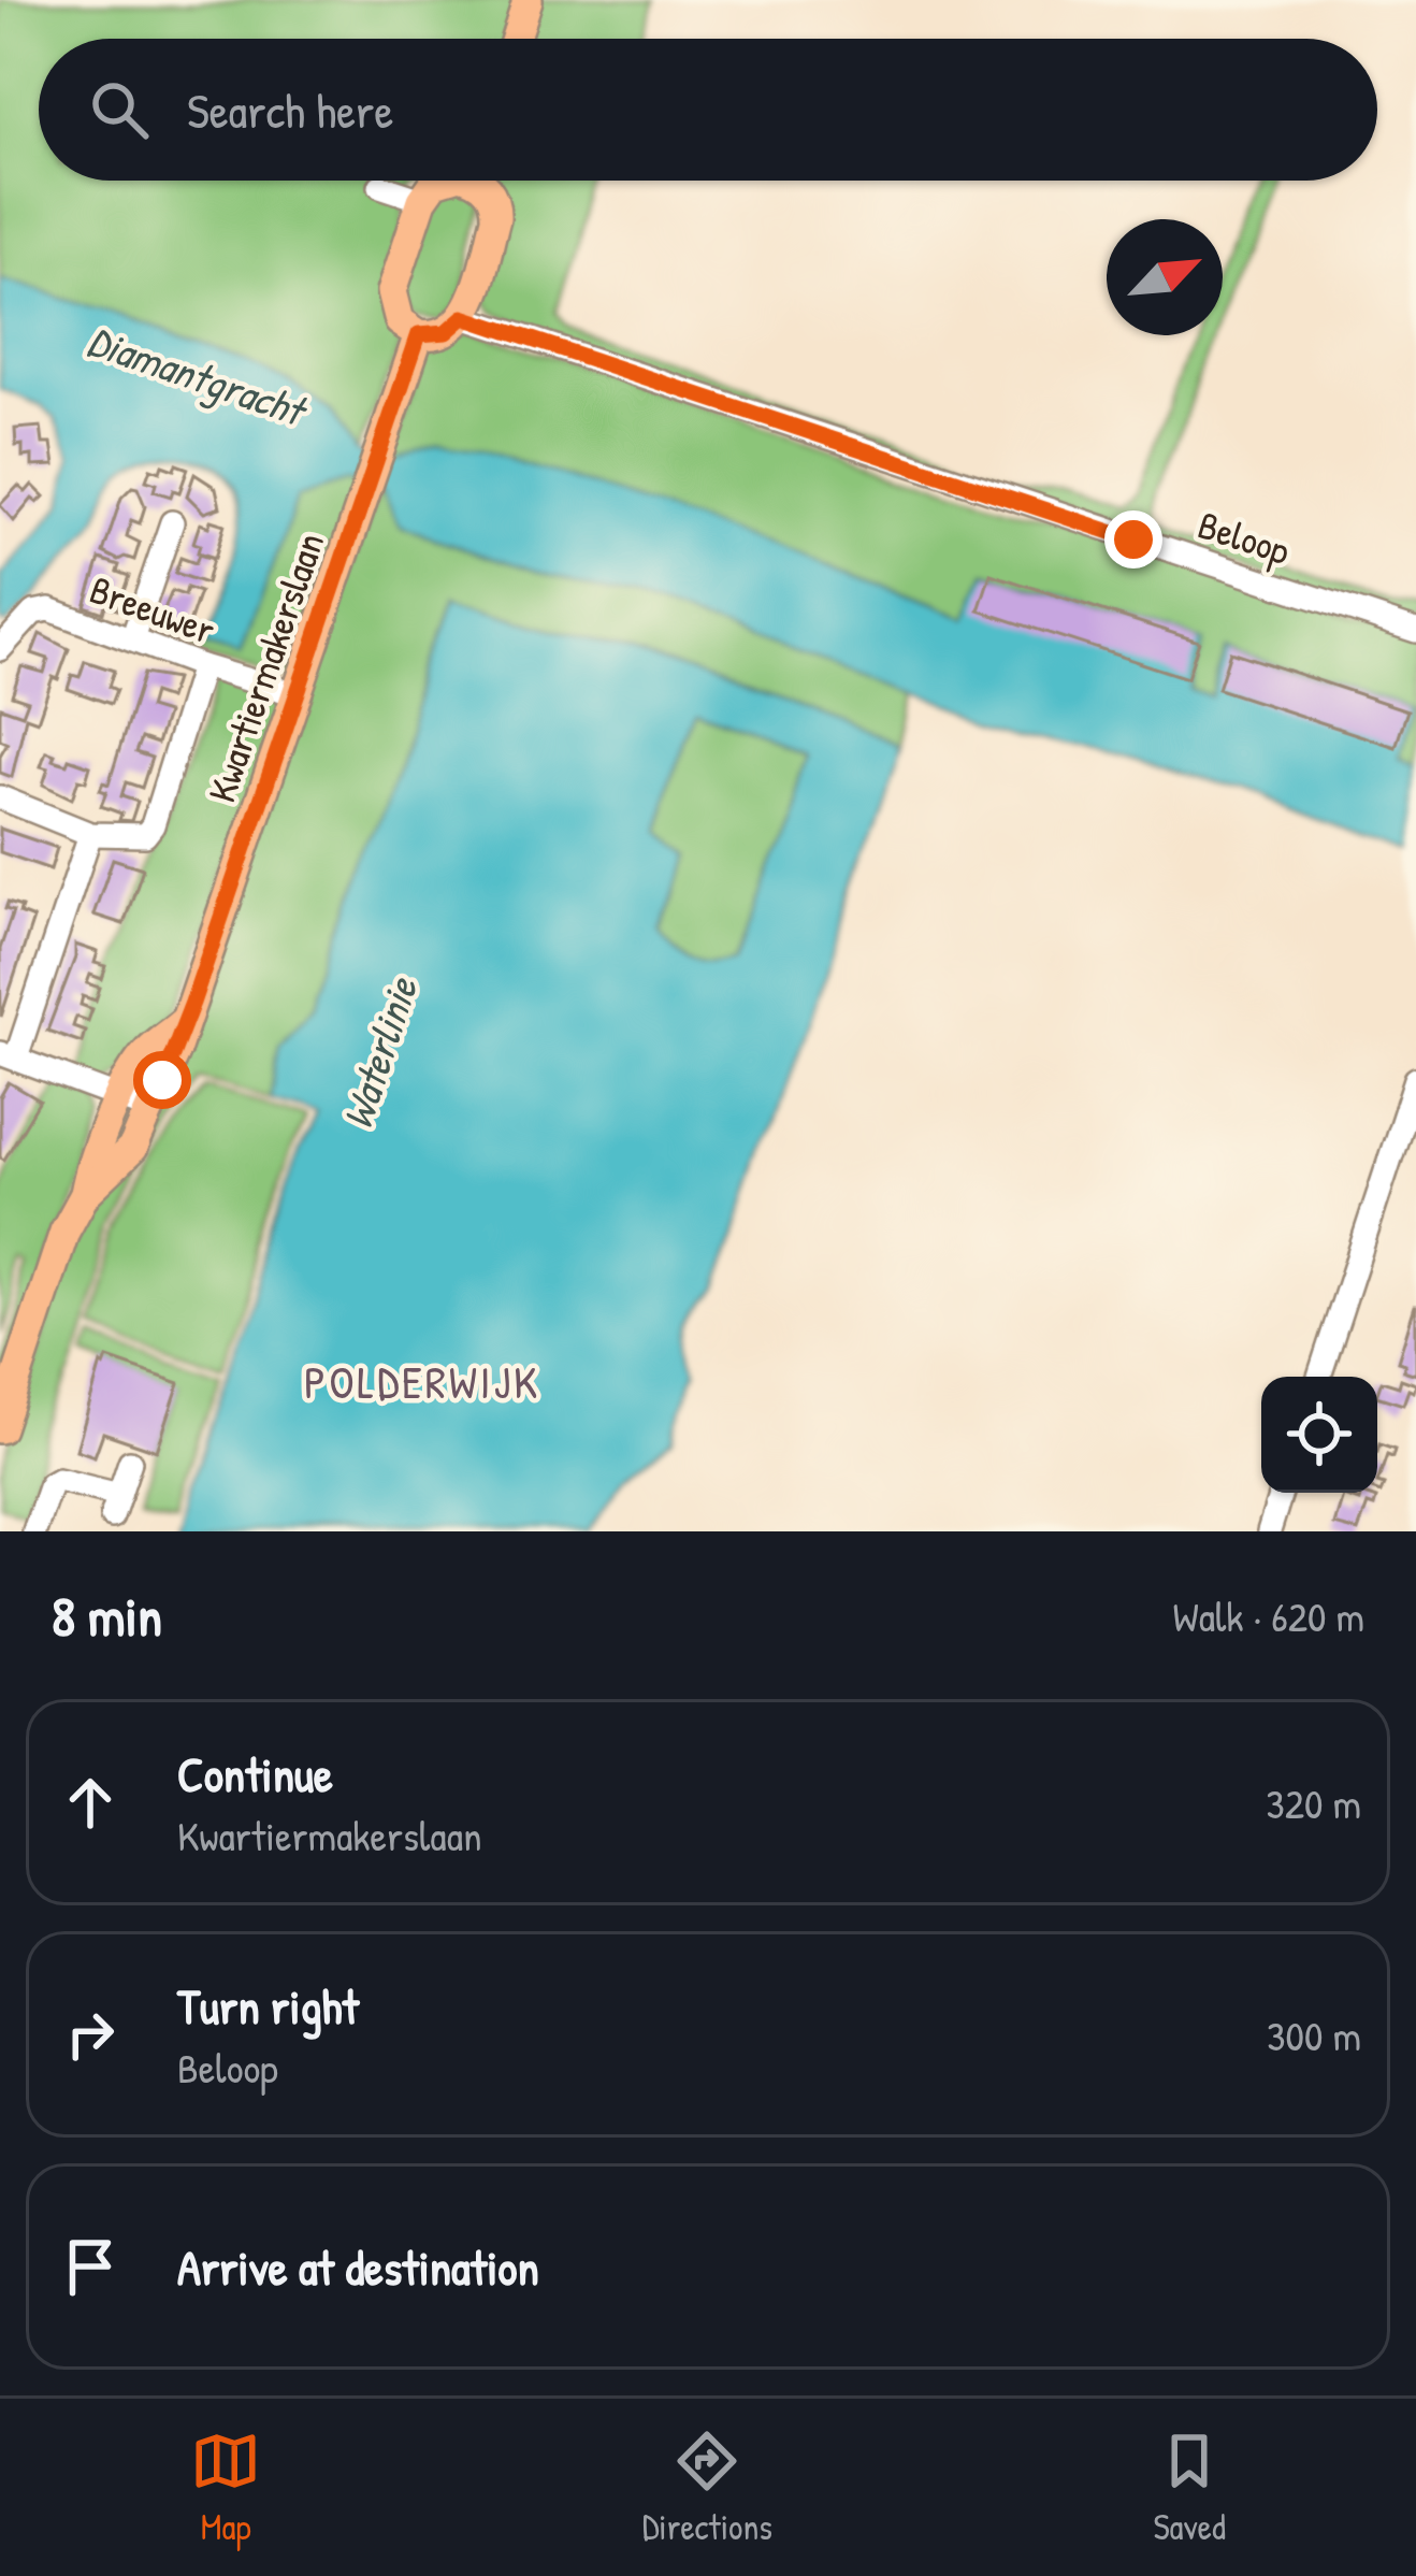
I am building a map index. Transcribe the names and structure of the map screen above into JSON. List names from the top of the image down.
{
  "streets": {
    "main road": ["Kwartiermakerslaan"],
    "street": ["Beloop", "Breeuwer"]
  },
  "crossings": [
    ["Breeuwer", "Kwartiermakerslaan"]
  ],
  "districts": ["POLDERWIJK"],
  "water": ["Diamantgracht", "Waterlinie"],
  "north": "top right",
  "page": {
    "search": "Search here",
    "heading": ["8 min", "Walk · 620 m"],
    "list": [
      ["Continue", "Kwartiermakerslaan", "320 m"],
      ["Turn right", "Beloop", "300 m"],
      "Arrive at destination"
    ],
    "nav": ["Map", "Directions", "Saved"]
  }
}
